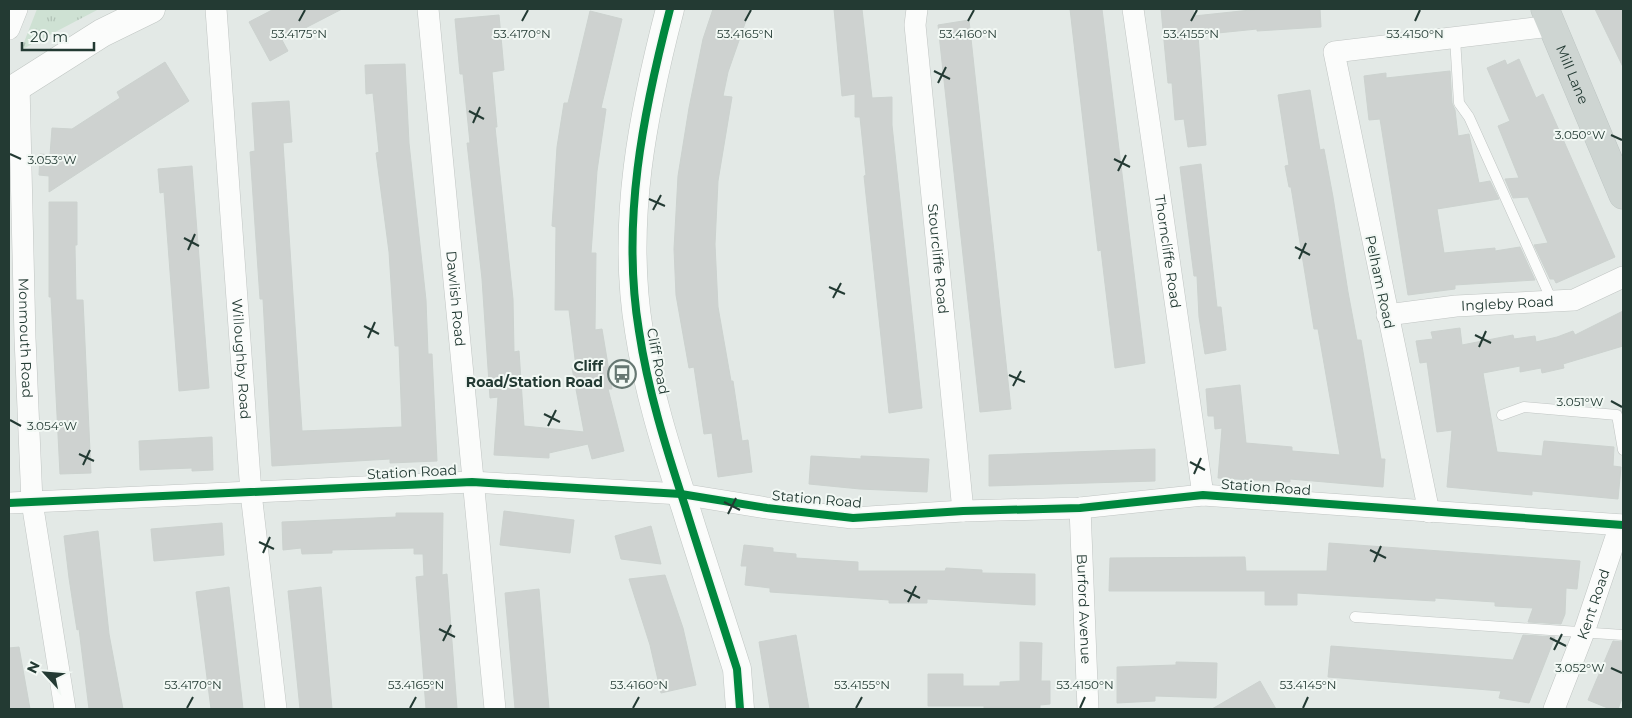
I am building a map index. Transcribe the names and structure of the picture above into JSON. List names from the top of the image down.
{
  "streets": {
    "main road": ["Mill Lane"],
    "street": [
      "Thorncliffe Road",
      "Stourcliffe Road",
      "Pelham Road",
      "Dawlish Road",
      "Ingleby Road",
      "Monmouth Road",
      "Willoughby Road",
      "Cliff Road",
      "Station Road",
      "Kent Road",
      "Burford Avenue"
    ]
  },
  "crossings": [
    ["Thorncliffe Road", "Station Road"],
    ["Stourcliffe Road", "Station Road"],
    ["Pelham Road", "Ingleby Road"],
    ["Pelham Road", "Station Road"],
    ["Dawlish Road", "Station Road"],
    ["Monmouth Road", "Station Road"],
    ["Willoughby Road", "Station Road"],
    ["Cliff Road", "Station Road"],
    ["Station Road", "Kent Road"],
    ["Station Road", "Burford Avenue"]
  ],
  "places": {
    "bus stop": ["Cliff Road/Station Road"]
  },
  "scale_bar": "20 m",
  "north": "top left",
  "coordinates": [
    "53.4175°N",
    "53.4170°N",
    "53.4165°N",
    "53.4160°N",
    "53.4155°N",
    "53.4150°N",
    "3.050°W",
    "3.053°W",
    "3.051°W",
    "3.054°W",
    "3.052°W",
    "53.4145°N"
  ]
}
